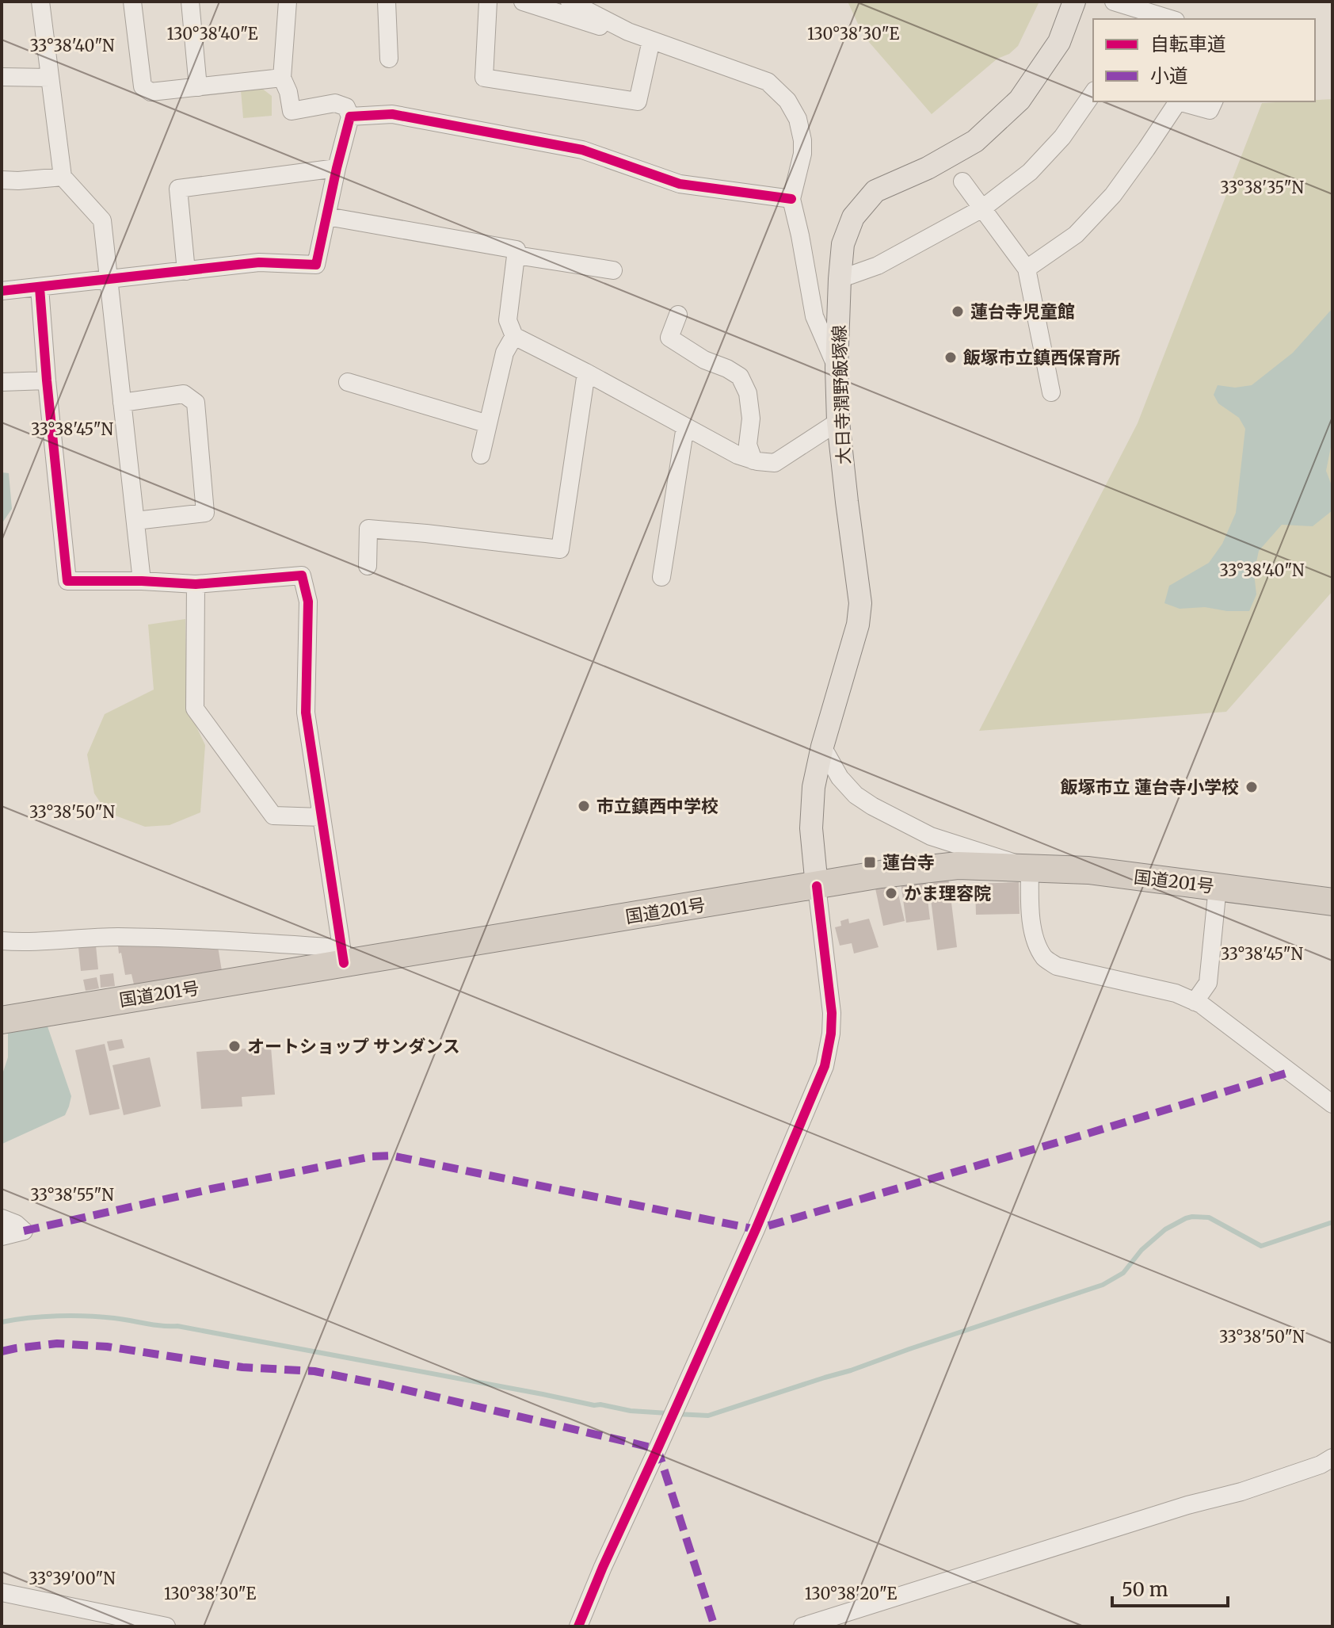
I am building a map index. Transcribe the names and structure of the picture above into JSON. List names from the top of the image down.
{
  "streets": {
    "highway": ["国道201号"],
    "main road": ["大日寺潤野飯塚線"]
  },
  "crossings": [
    ["大日寺潤野飯塚線", "国道201号"]
  ],
  "places": {
    "other": [
      "蓮台寺児童館",
      "飯塚市立鎮西保育所",
      "飯塚市立 蓮台寺小学校",
      "市立鎮西中学校",
      "かま理容院",
      "オートショップ サンダンス"
    ],
    "transit": ["蓮台寺"]
  },
  "legend": ["自転車道", "小道"],
  "scale_bar": "50 m",
  "coordinates": [
    "130°38'40\"E",
    "130°38'30\"E",
    "33°38'40\"N",
    "33°38'35\"N",
    "33°38'45\"N",
    "33°38'50\"N",
    "33°38'55\"N",
    "33°39'00\"N",
    "130°38'20\"E"
  ]
}
